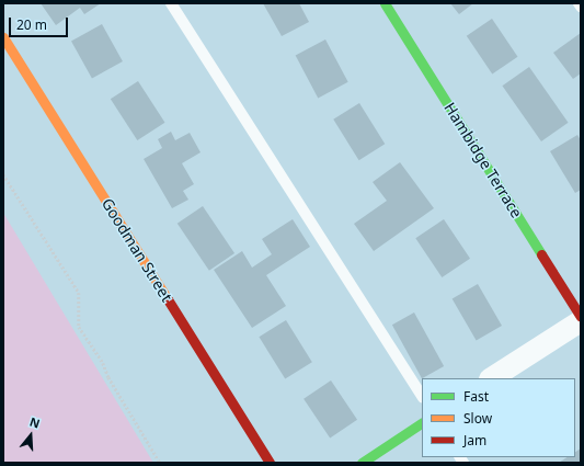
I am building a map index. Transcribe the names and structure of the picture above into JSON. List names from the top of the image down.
{
  "streets": {
    "street": ["Hambidge Terrace", "Goodman Street"]
  },
  "legend": ["Fast", "Slow", "Jam"],
  "scale_bar": "20 m",
  "north": "top"
}
